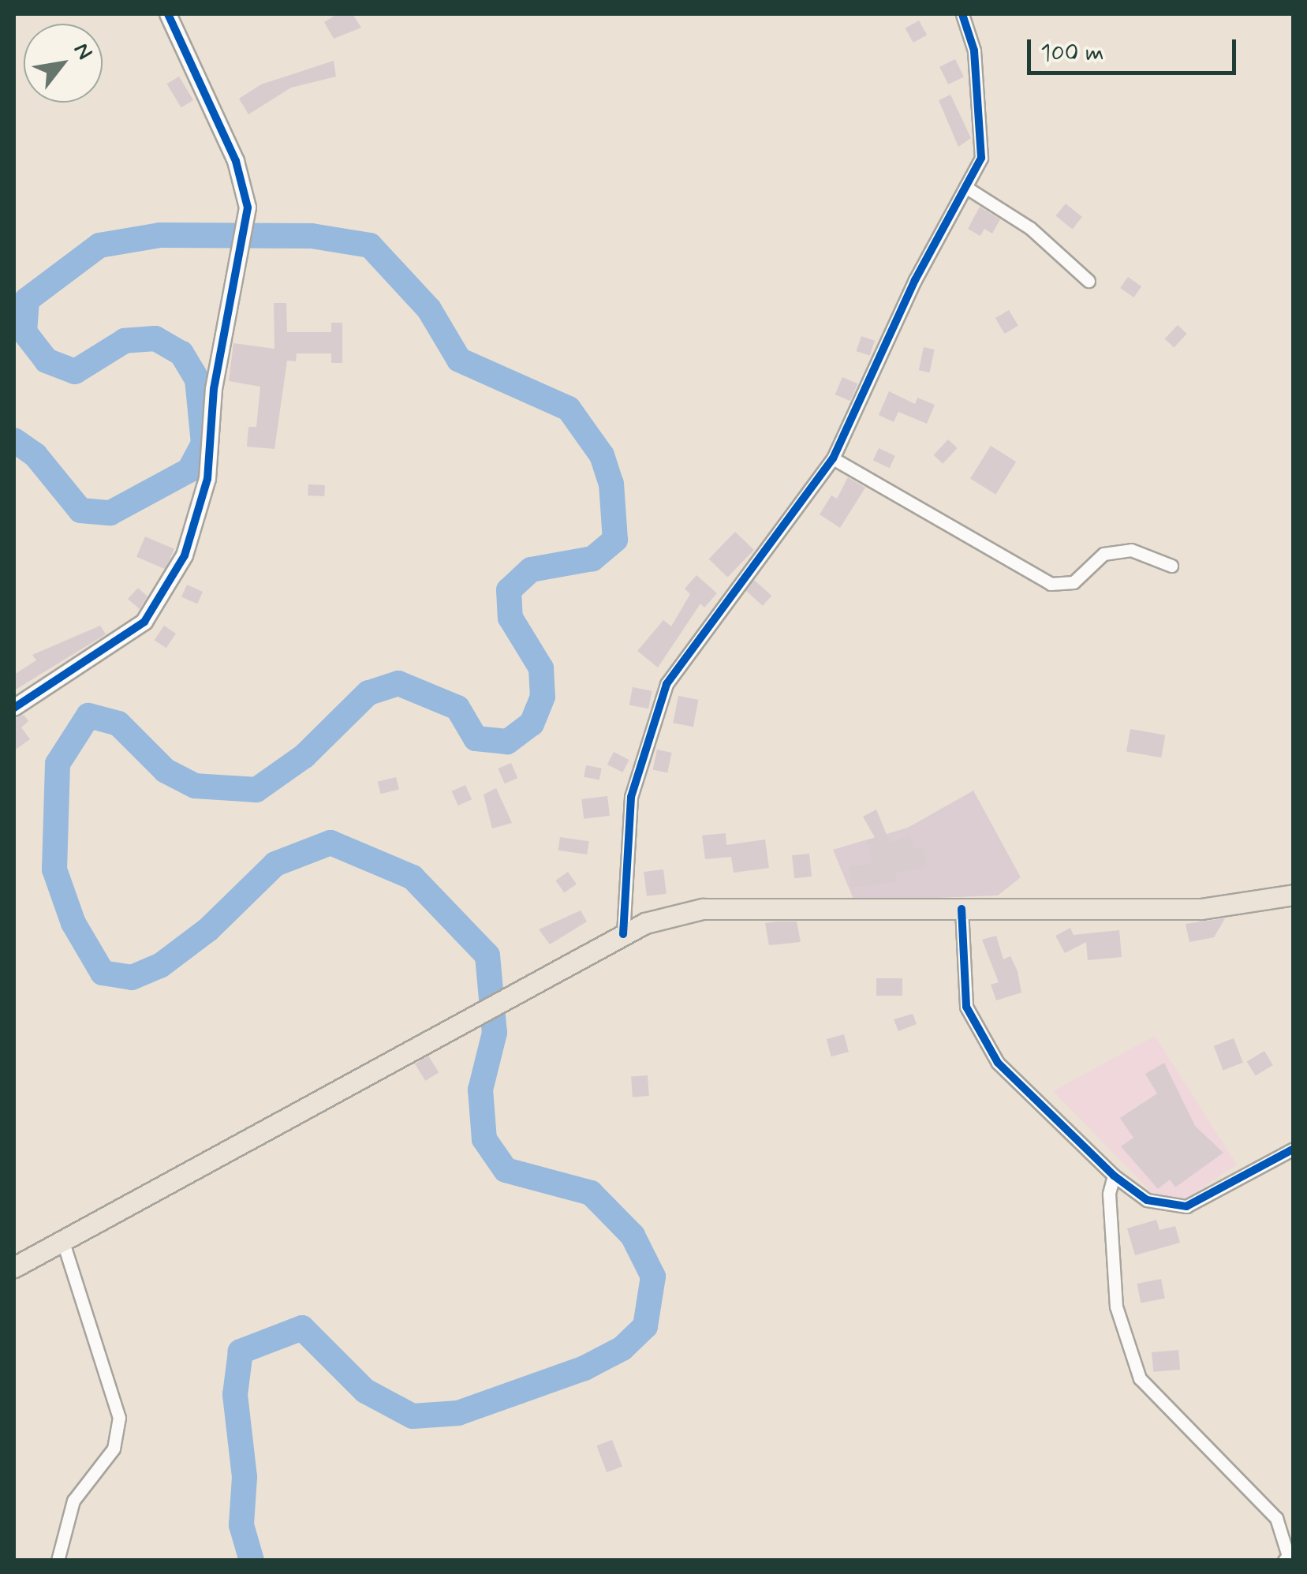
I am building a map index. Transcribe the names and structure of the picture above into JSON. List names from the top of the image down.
{
  "scale_bar": "100 m",
  "north": "top right"
}
